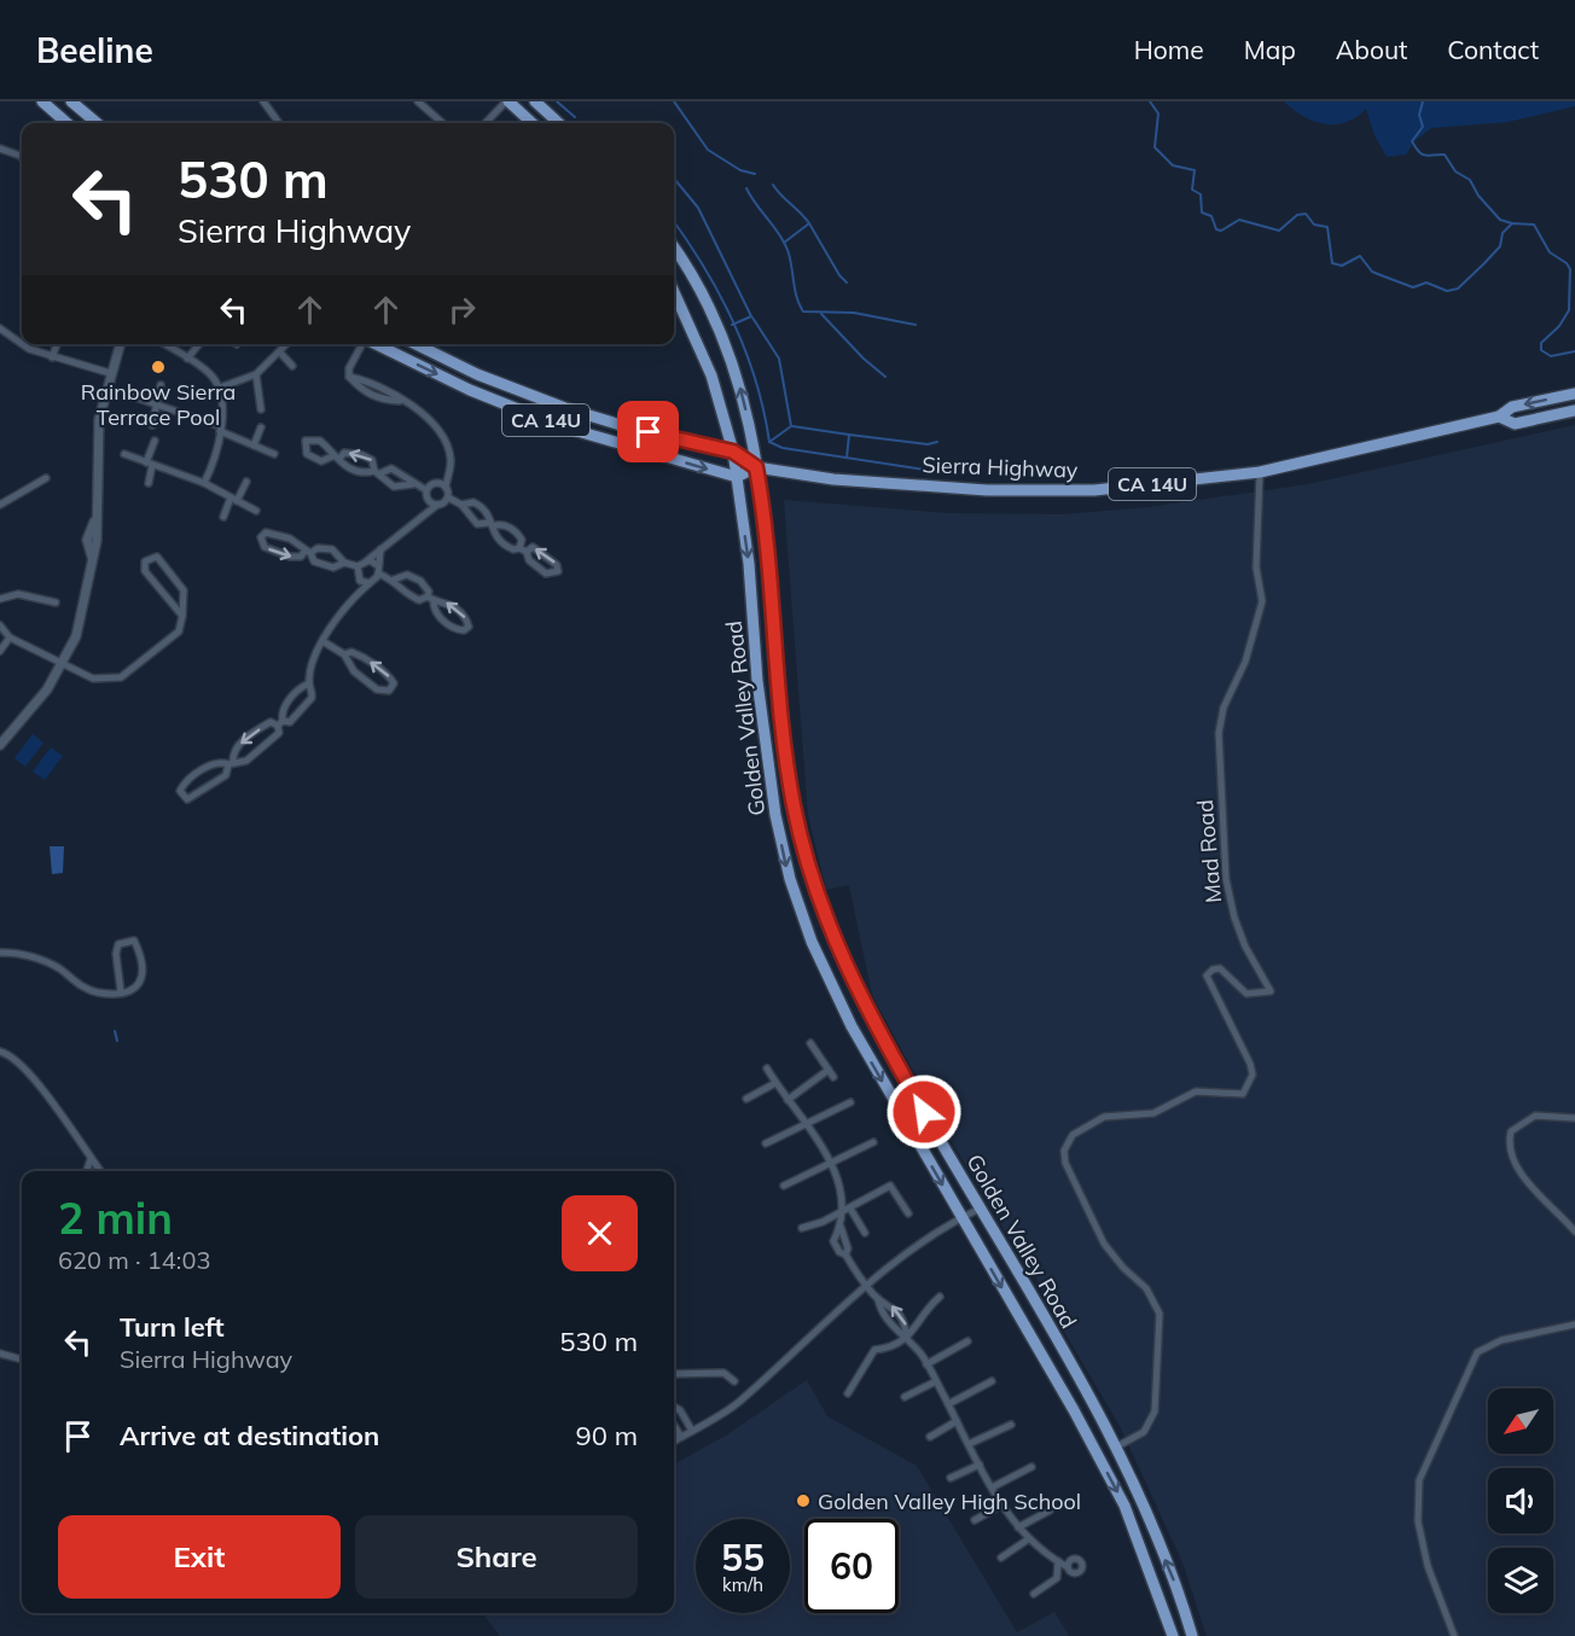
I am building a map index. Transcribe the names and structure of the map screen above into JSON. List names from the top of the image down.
{
  "streets": {
    "main road": ["CA 14U", "Sierra Highway", "Golden Valley Road"],
    "street": ["Mad Road"]
  },
  "crossings": [
    ["CA 14U", "Golden Valley Road"],
    ["Sierra Highway", "Golden Valley Road"],
    ["Sierra Highway", "Mad Road"],
    ["Golden Valley Road", "Mad Road"]
  ],
  "places": ["Rainbow Sierra Terrace Pool", "Golden Valley High School"],
  "north": "bottom left",
  "page": {
    "header": "Beeline",
    "nav": [
      "Home",
      "Map",
      "About",
      "Contact"
    ],
    "turn": ["530 m", "Sierra Highway"],
    "heading": ["2 min", "620 m · 14:03"],
    "list": [
      {
        "name": "Turn left",
        "note": "Sierra Highway",
        "value": "530 m"
      },
      {
        "name": "Arrive at destination",
        "value": "90 m"
      }
    ],
    "buttons": ["Exit", "Share"],
    "speed": "55 km/h",
    "limit": "60"
  }
}
